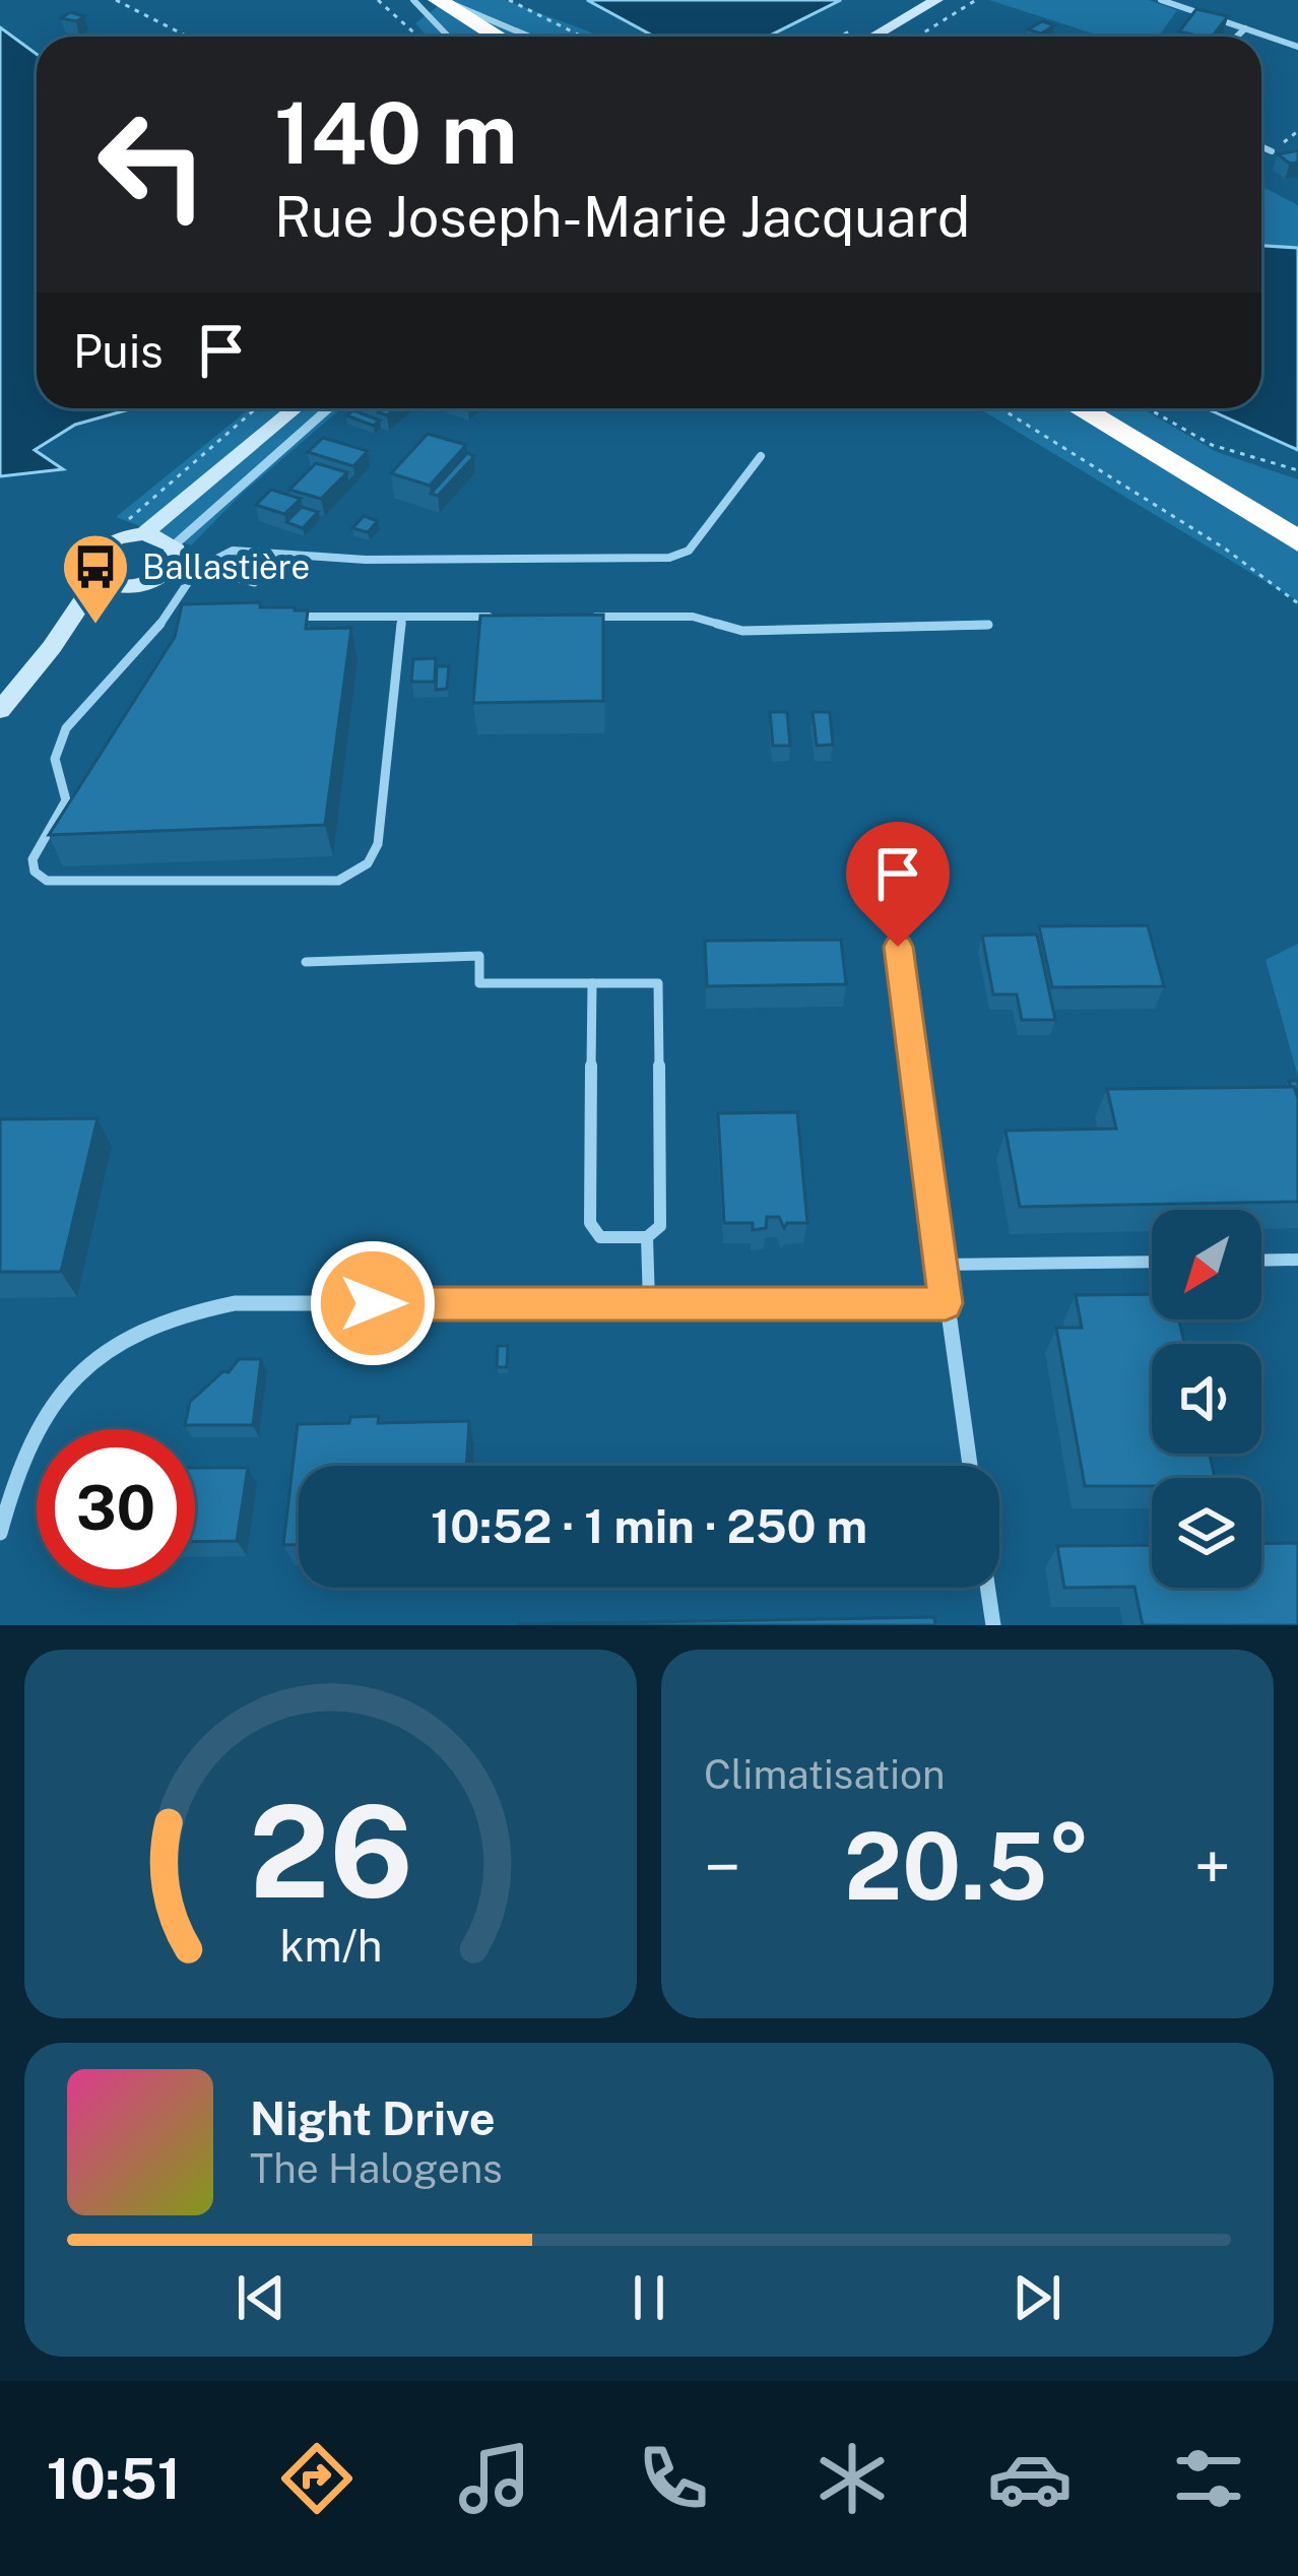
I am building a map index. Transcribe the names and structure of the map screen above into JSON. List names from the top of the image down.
{
  "places": {
    "bus stop": ["Ballastière"]
  },
  "north": "bottom left",
  "page": {
    "turn": ["140 m", "Rue Joseph-Marie Jacquard"],
    "then": "Puis",
    "limit": "30",
    "trip": "10:52 · 1 min · 250 m",
    "tile": "Climatisation",
    "heat": ["−", "20.5°", "+"],
    "song": ["Night Drive", "The Halogens"],
    "tabs": "10:51",
    "gauge": ["26", "km/h"]
  }
}
